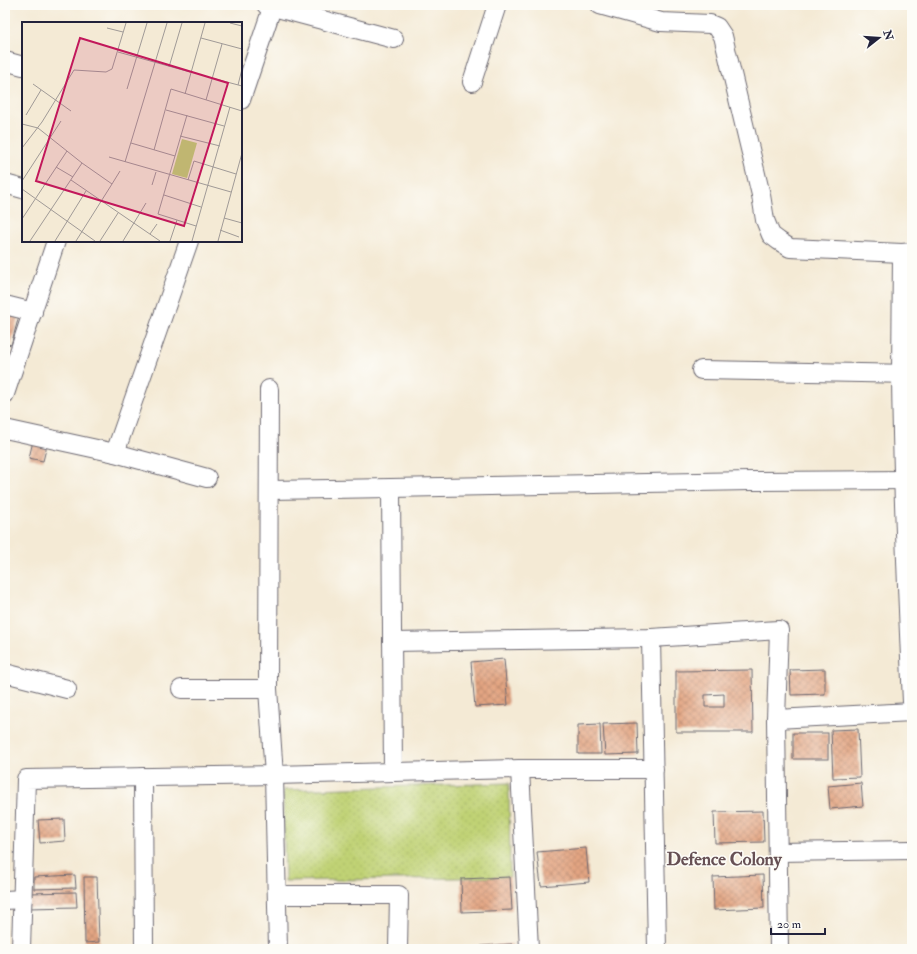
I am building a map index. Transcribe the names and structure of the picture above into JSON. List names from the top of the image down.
{
  "districts": ["Defence Colony"],
  "scale_bar": "20 m",
  "north": "right"
}
